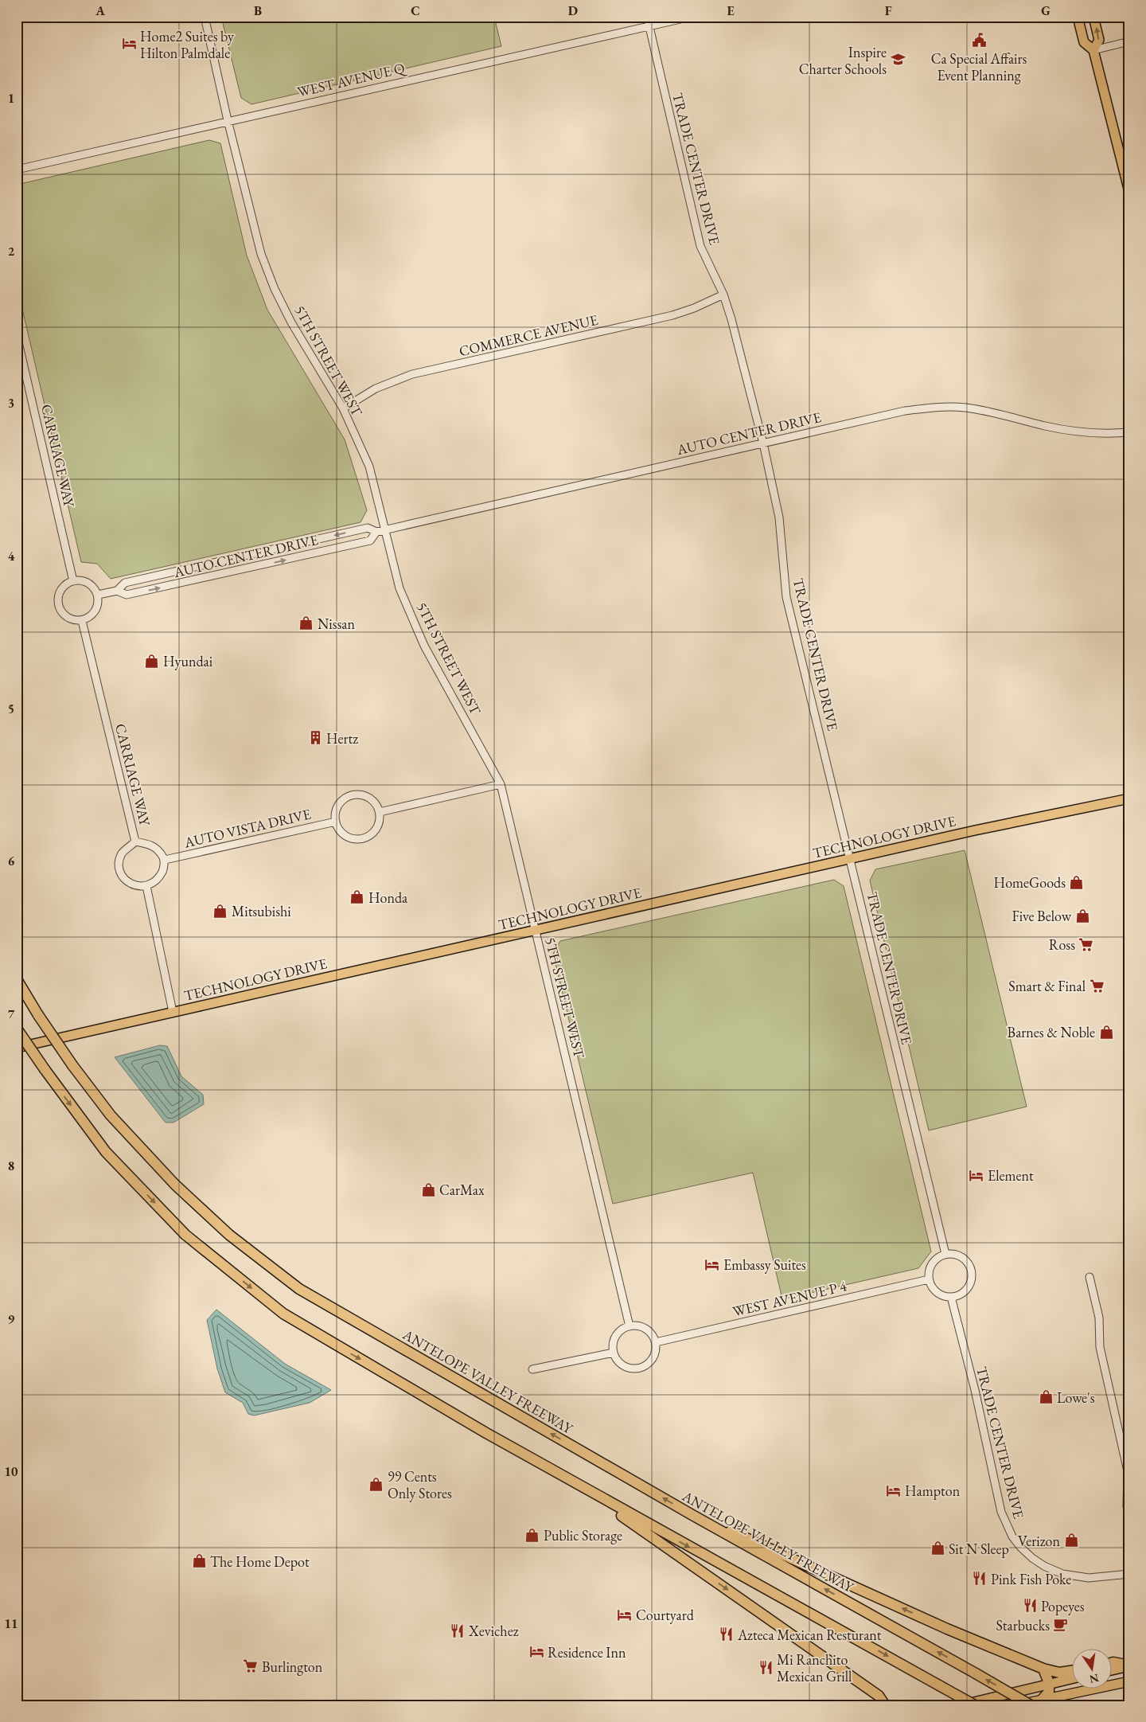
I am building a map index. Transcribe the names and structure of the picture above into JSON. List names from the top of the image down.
{
  "streets": {
    "highway": ["ANTELOPE VALLEY FREEWAY"],
    "main road": ["TECHNOLOGY DRIVE"],
    "street": [
      "WEST AVENUE Q",
      "TRADE CENTER DRIVE",
      "COMMERCE AVENUE",
      "5TH STREET WEST",
      "AUTO CENTER DRIVE",
      "CARRIAGE WAY",
      "AUTO VISTA DRIVE",
      "WEST AVENUE P 4"
    ]
  },
  "crossings": [
    ["WEST AVENUE Q", "TRADE CENTER DRIVE"],
    ["WEST AVENUE Q", "5TH STREET WEST"],
    ["TRADE CENTER DRIVE", "COMMERCE AVENUE"],
    ["TRADE CENTER DRIVE", "AUTO CENTER DRIVE"],
    ["TRADE CENTER DRIVE", "TECHNOLOGY DRIVE"],
    ["TRADE CENTER DRIVE", "WEST AVENUE P 4"],
    ["COMMERCE AVENUE", "5TH STREET WEST"],
    ["5TH STREET WEST", "AUTO CENTER DRIVE"],
    ["5TH STREET WEST", "TECHNOLOGY DRIVE"],
    ["5TH STREET WEST", "WEST AVENUE P 4"],
    ["AUTO CENTER DRIVE", "CARRIAGE WAY"],
    ["CARRIAGE WAY", "AUTO VISTA DRIVE"]
  ],
  "places": {
    "public building": ["Ca Special Affairs Event Planning"],
    "hotel": [
      "Home2 Suites by Hilton Palmdale",
      "Element",
      "Embassy Suites",
      "Hampton",
      "Courtyard",
      "Residence Inn"
    ],
    "school or university": ["Inspire Charter Schools"],
    "shop": [
      "Nissan",
      "Hyundai",
      "HomeGoods",
      "Honda",
      "Mitsubishi",
      "Five Below",
      "Barnes & Noble",
      "CarMax",
      "Lowe's",
      "99 Cents Only Stores",
      "Public Storage",
      "Verizon",
      "Sit N Sleep",
      "The Home Depot"
    ],
    "building": ["Hertz"],
    "supermarket": ["Ross", "Smart & Final", "Burlington"],
    "restaurant": [
      "Pink Fish Poke",
      "Popeyes",
      "Xevichez",
      "Azteca Mexican Resturant",
      "Mi Ranchito Mexican Grill"
    ],
    "cafe": ["Starbucks"]
  },
  "north": "bottom",
  "grid": {
    "columns": [
      "A",
      "B",
      "C",
      "D",
      "E",
      "F",
      "G"
    ],
    "rows": [
      "1",
      "2",
      "3",
      "4",
      "5",
      "6",
      "7",
      "8",
      "9",
      "10",
      "11"
    ]
  }
}
